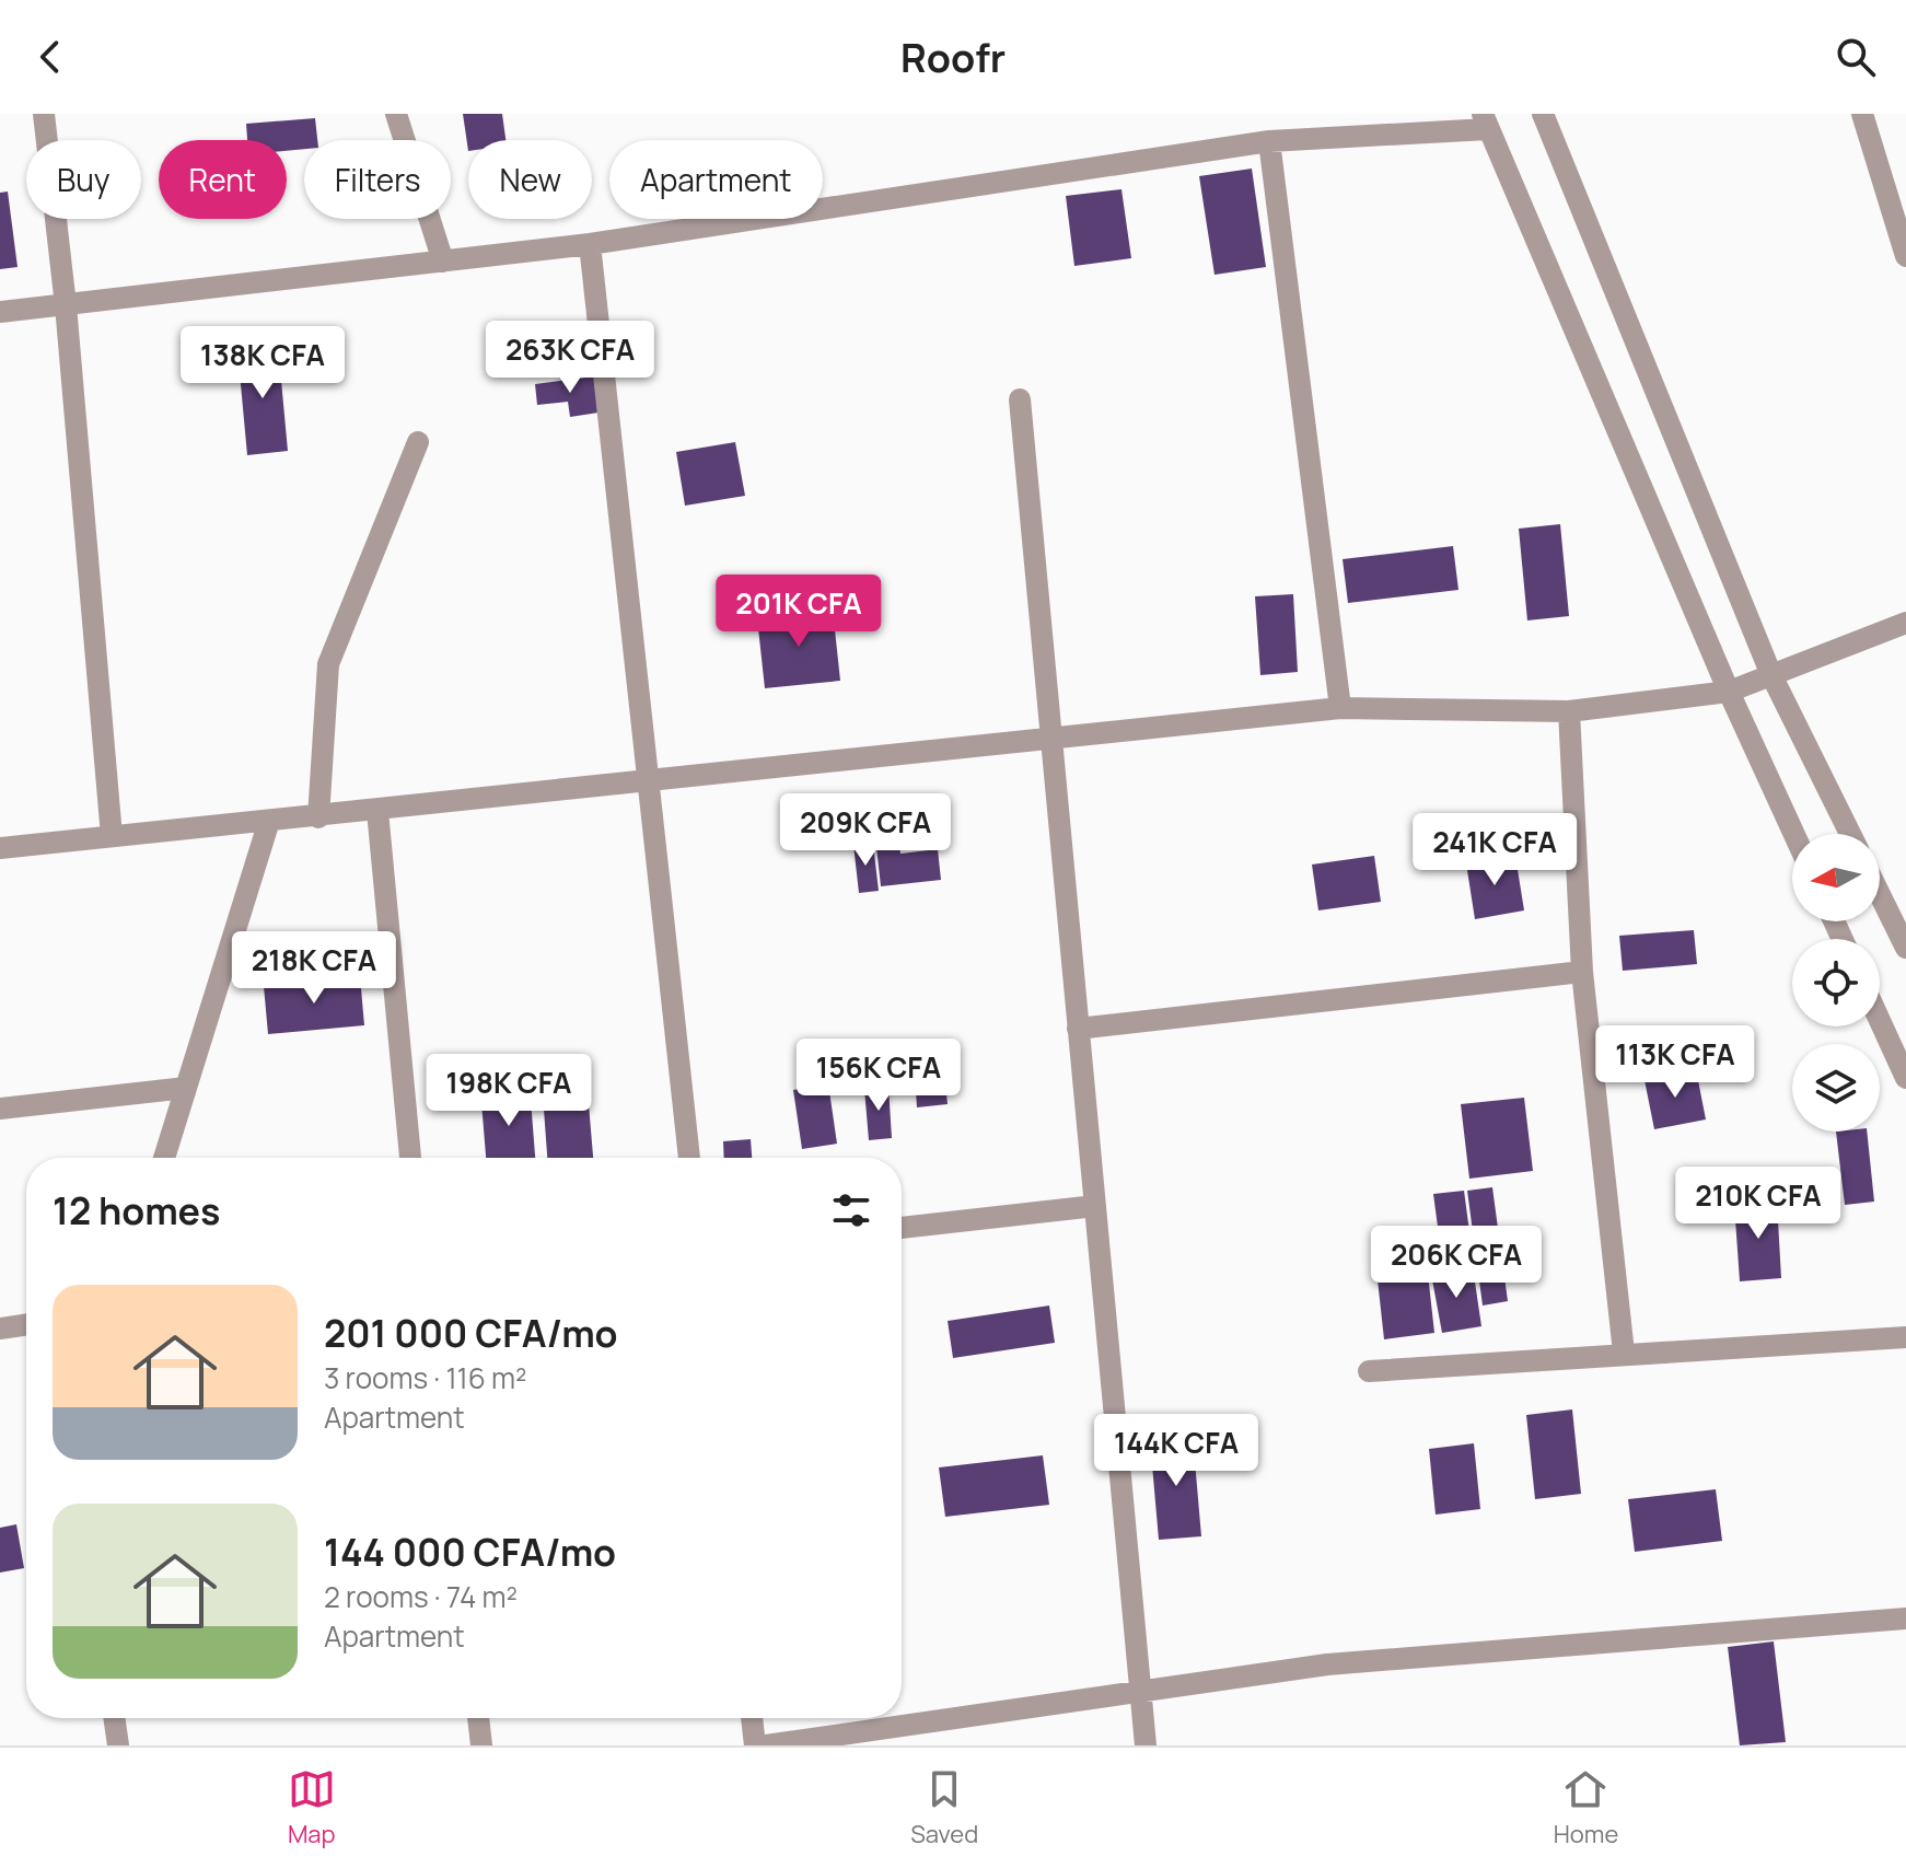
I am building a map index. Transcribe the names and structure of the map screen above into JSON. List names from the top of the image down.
{
  "north": "left",
  "page": {
    "header": "Roofr",
    "chip": [
      "Buy",
      "Rent",
      "Filters",
      "New",
      "Apartment"
    ],
    "price": [
      "263K CFA",
      "138K CFA",
      "201K CFA",
      "209K CFA",
      "241K CFA",
      "218K CFA",
      "113K CFA",
      "156K CFA",
      "198K CFA",
      "210K CFA",
      "206K CFA",
      "144K CFA"
    ],
    "heading": "12 homes",
    "list": [
      {
        "name": "201 000 CFA/mo",
        "note": "3 rooms · 116 m² · Apartment"
      },
      {
        "name": "144 000 CFA/mo",
        "note": "2 rooms · 74 m² · Apartment"
      }
    ],
    "tabs": ["Map", "Saved", "Home"]
  }
}
